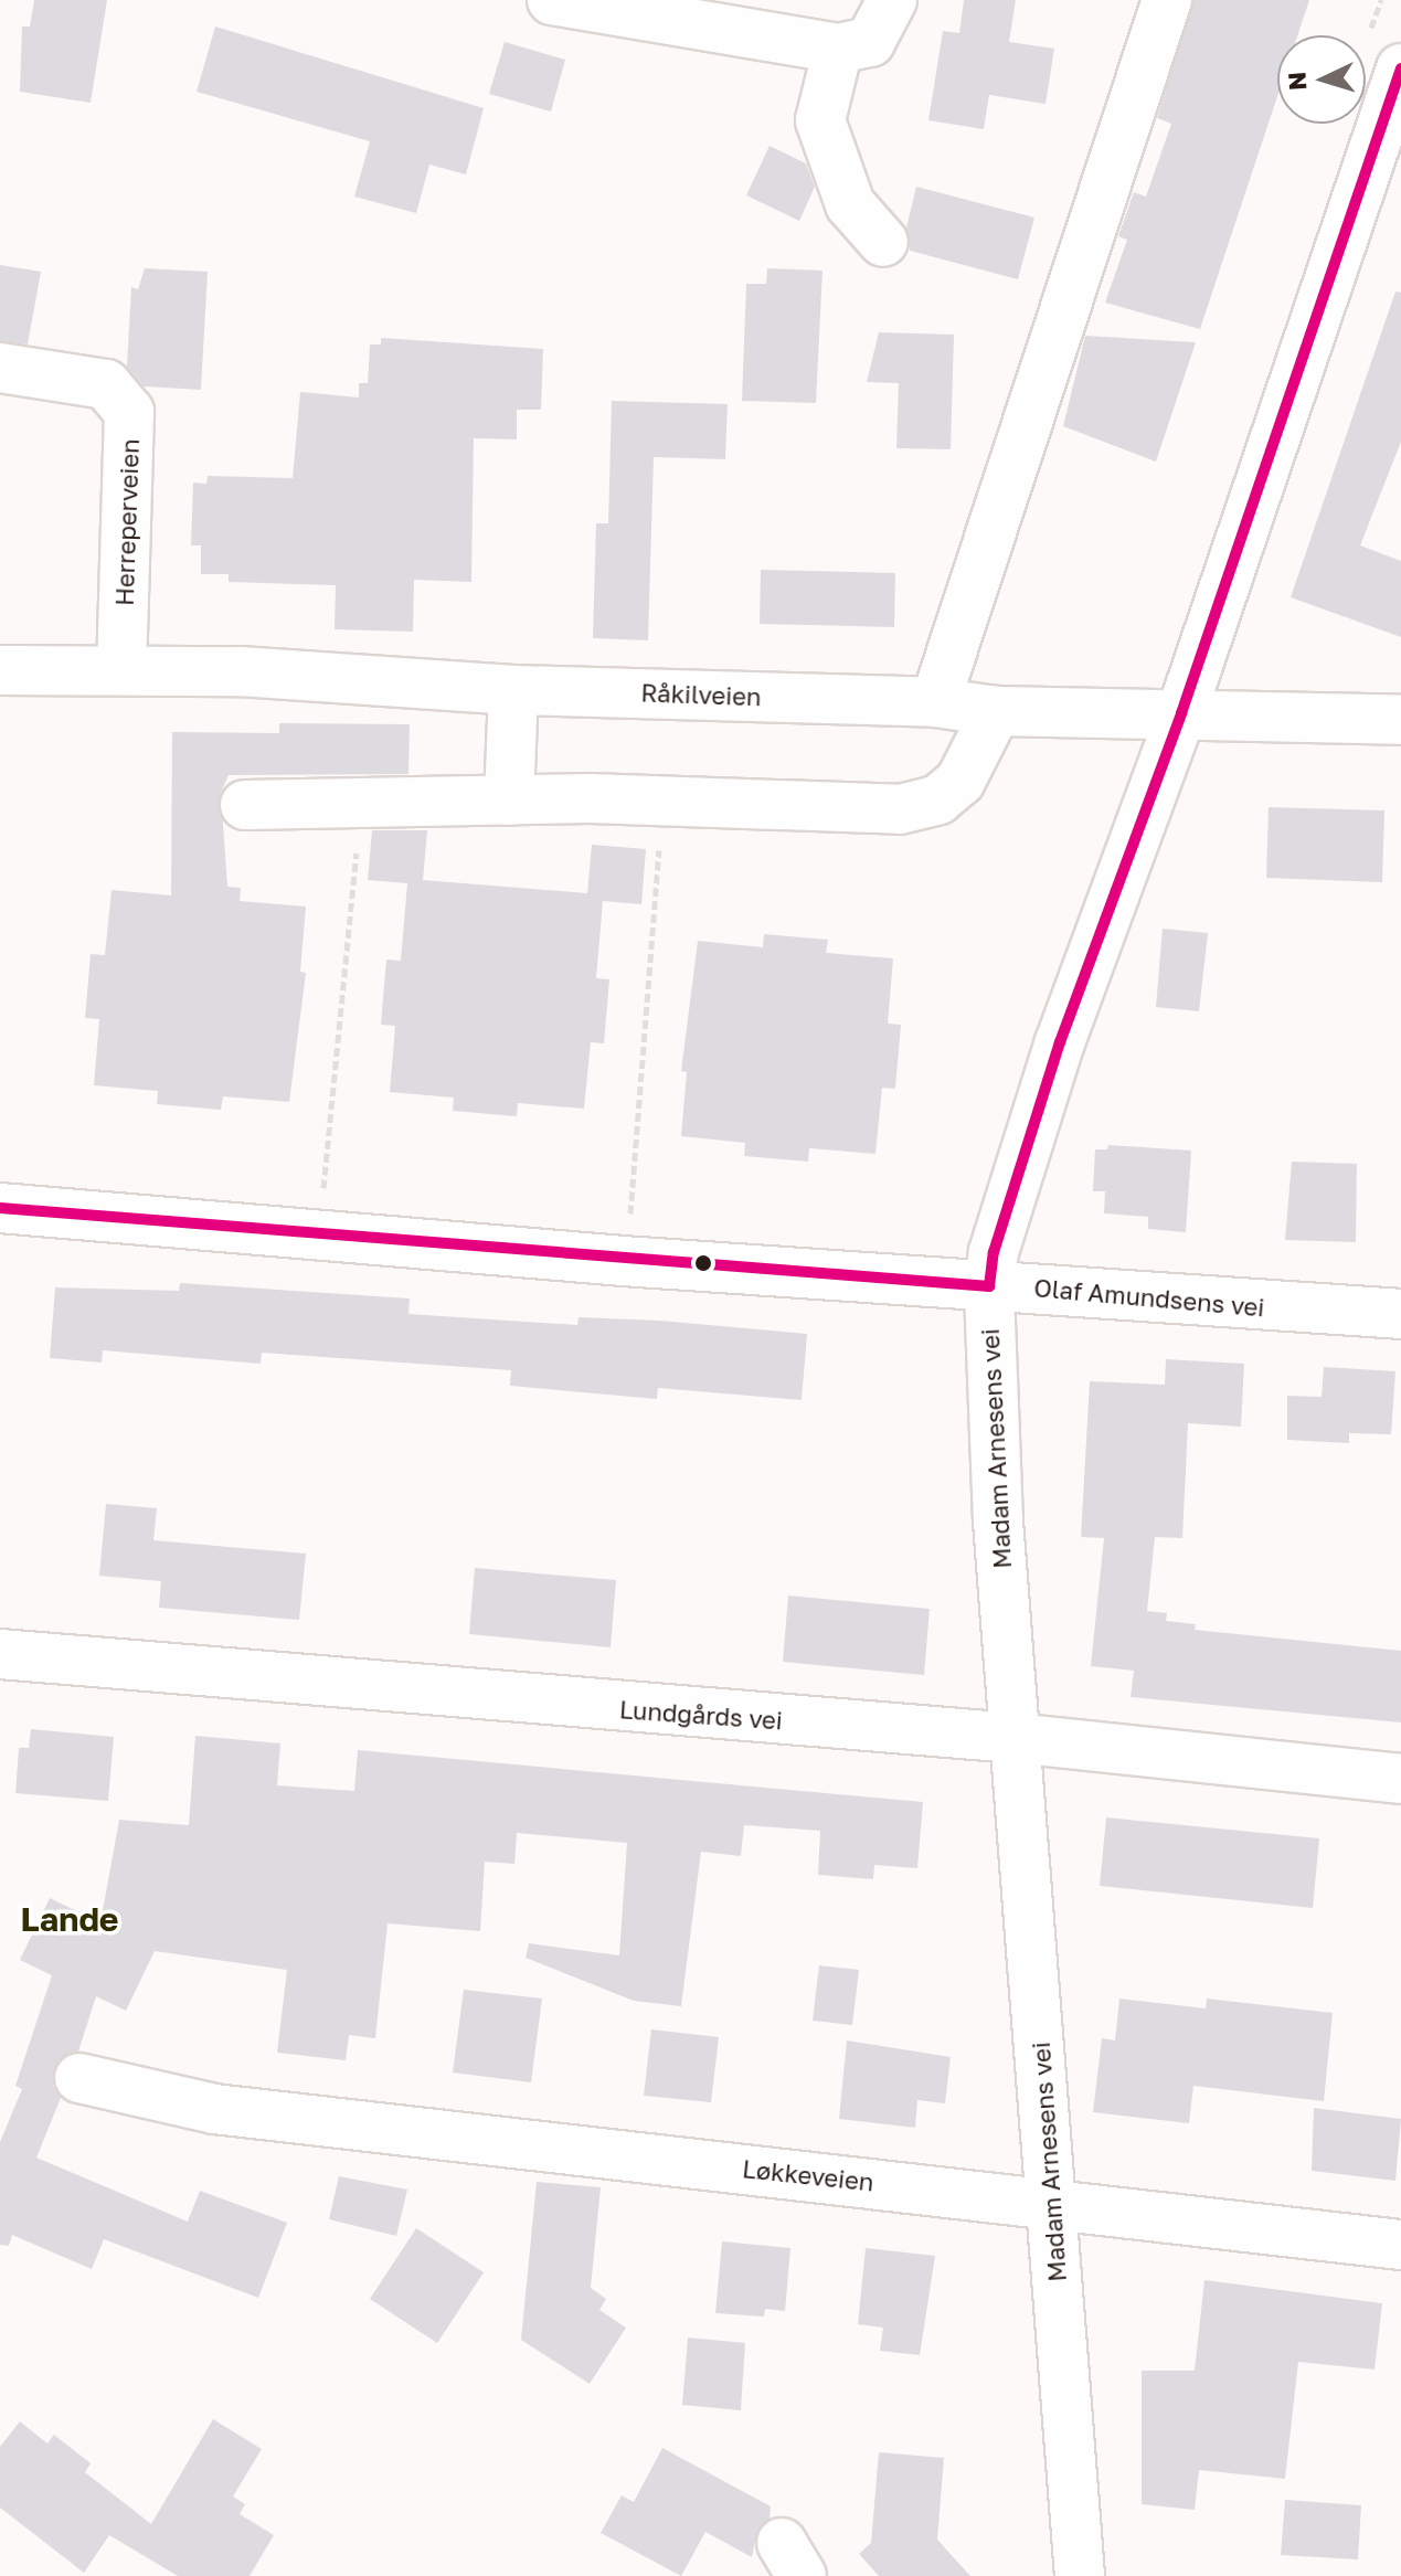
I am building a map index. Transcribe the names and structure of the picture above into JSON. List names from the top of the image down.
{
  "streets": {
    "street": [
      "Herreperveien",
      "Råkilveien",
      "Olaf Amundsens vei",
      "Madam Arnesens vei",
      "Lundgårds vei",
      "Løkkeveien"
    ]
  },
  "crossings": [
    ["Herreperveien", "Råkilveien"],
    ["Råkilveien", "Madam Arnesens vei"],
    ["Olaf Amundsens vei", "Madam Arnesens vei"],
    ["Madam Arnesens vei", "Lundgårds vei"],
    ["Madam Arnesens vei", "Løkkeveien"]
  ],
  "districts": ["Lande"],
  "north": "left"
}
